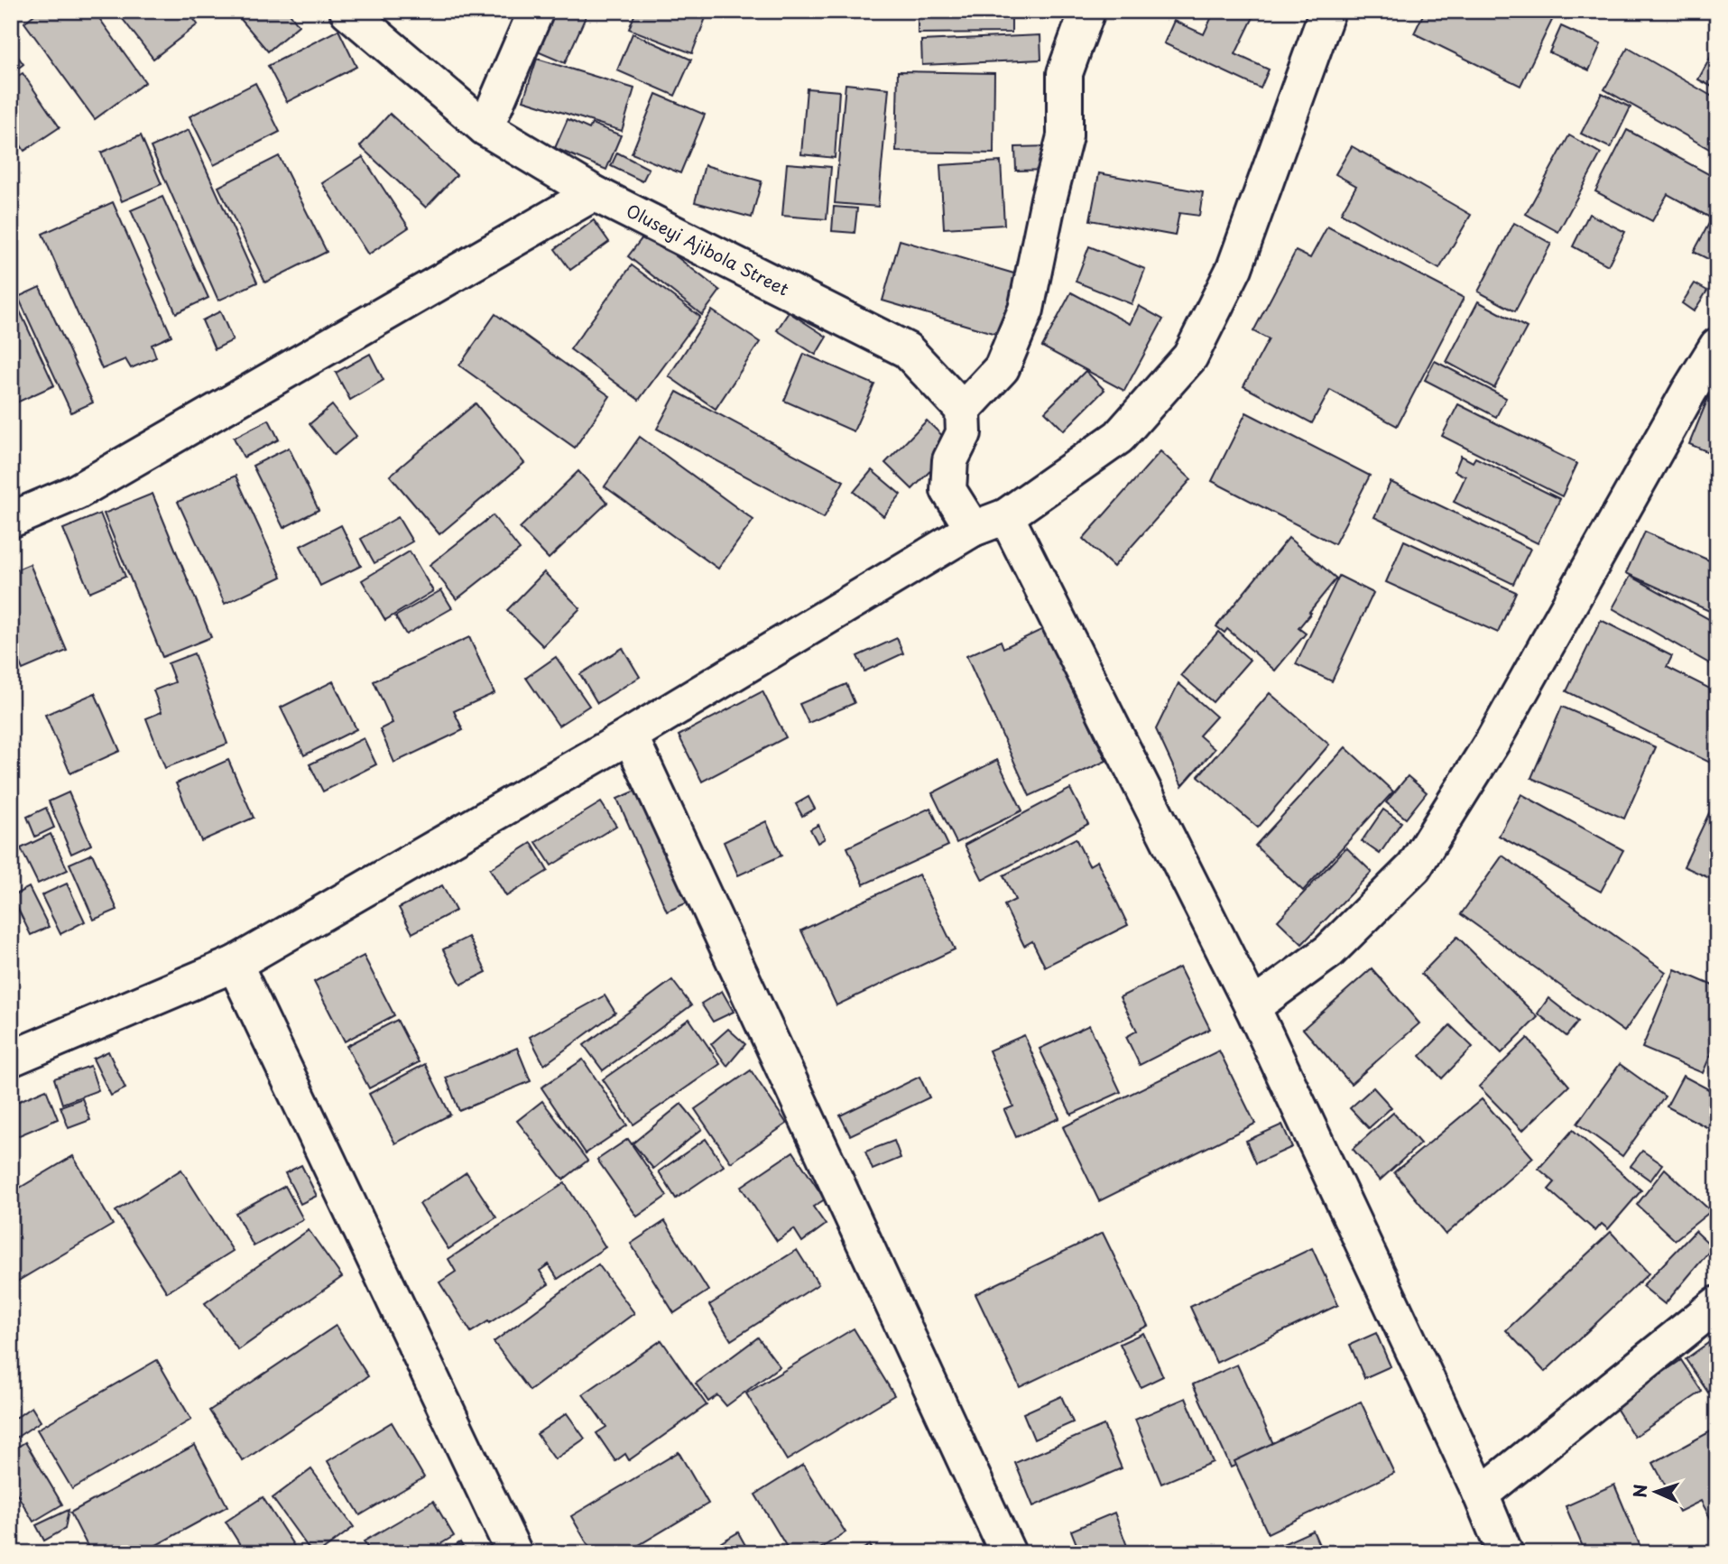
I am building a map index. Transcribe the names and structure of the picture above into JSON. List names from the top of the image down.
{
  "streets": {
    "street": ["Oluseyi Ajibola Street"]
  },
  "north": "left"
}
